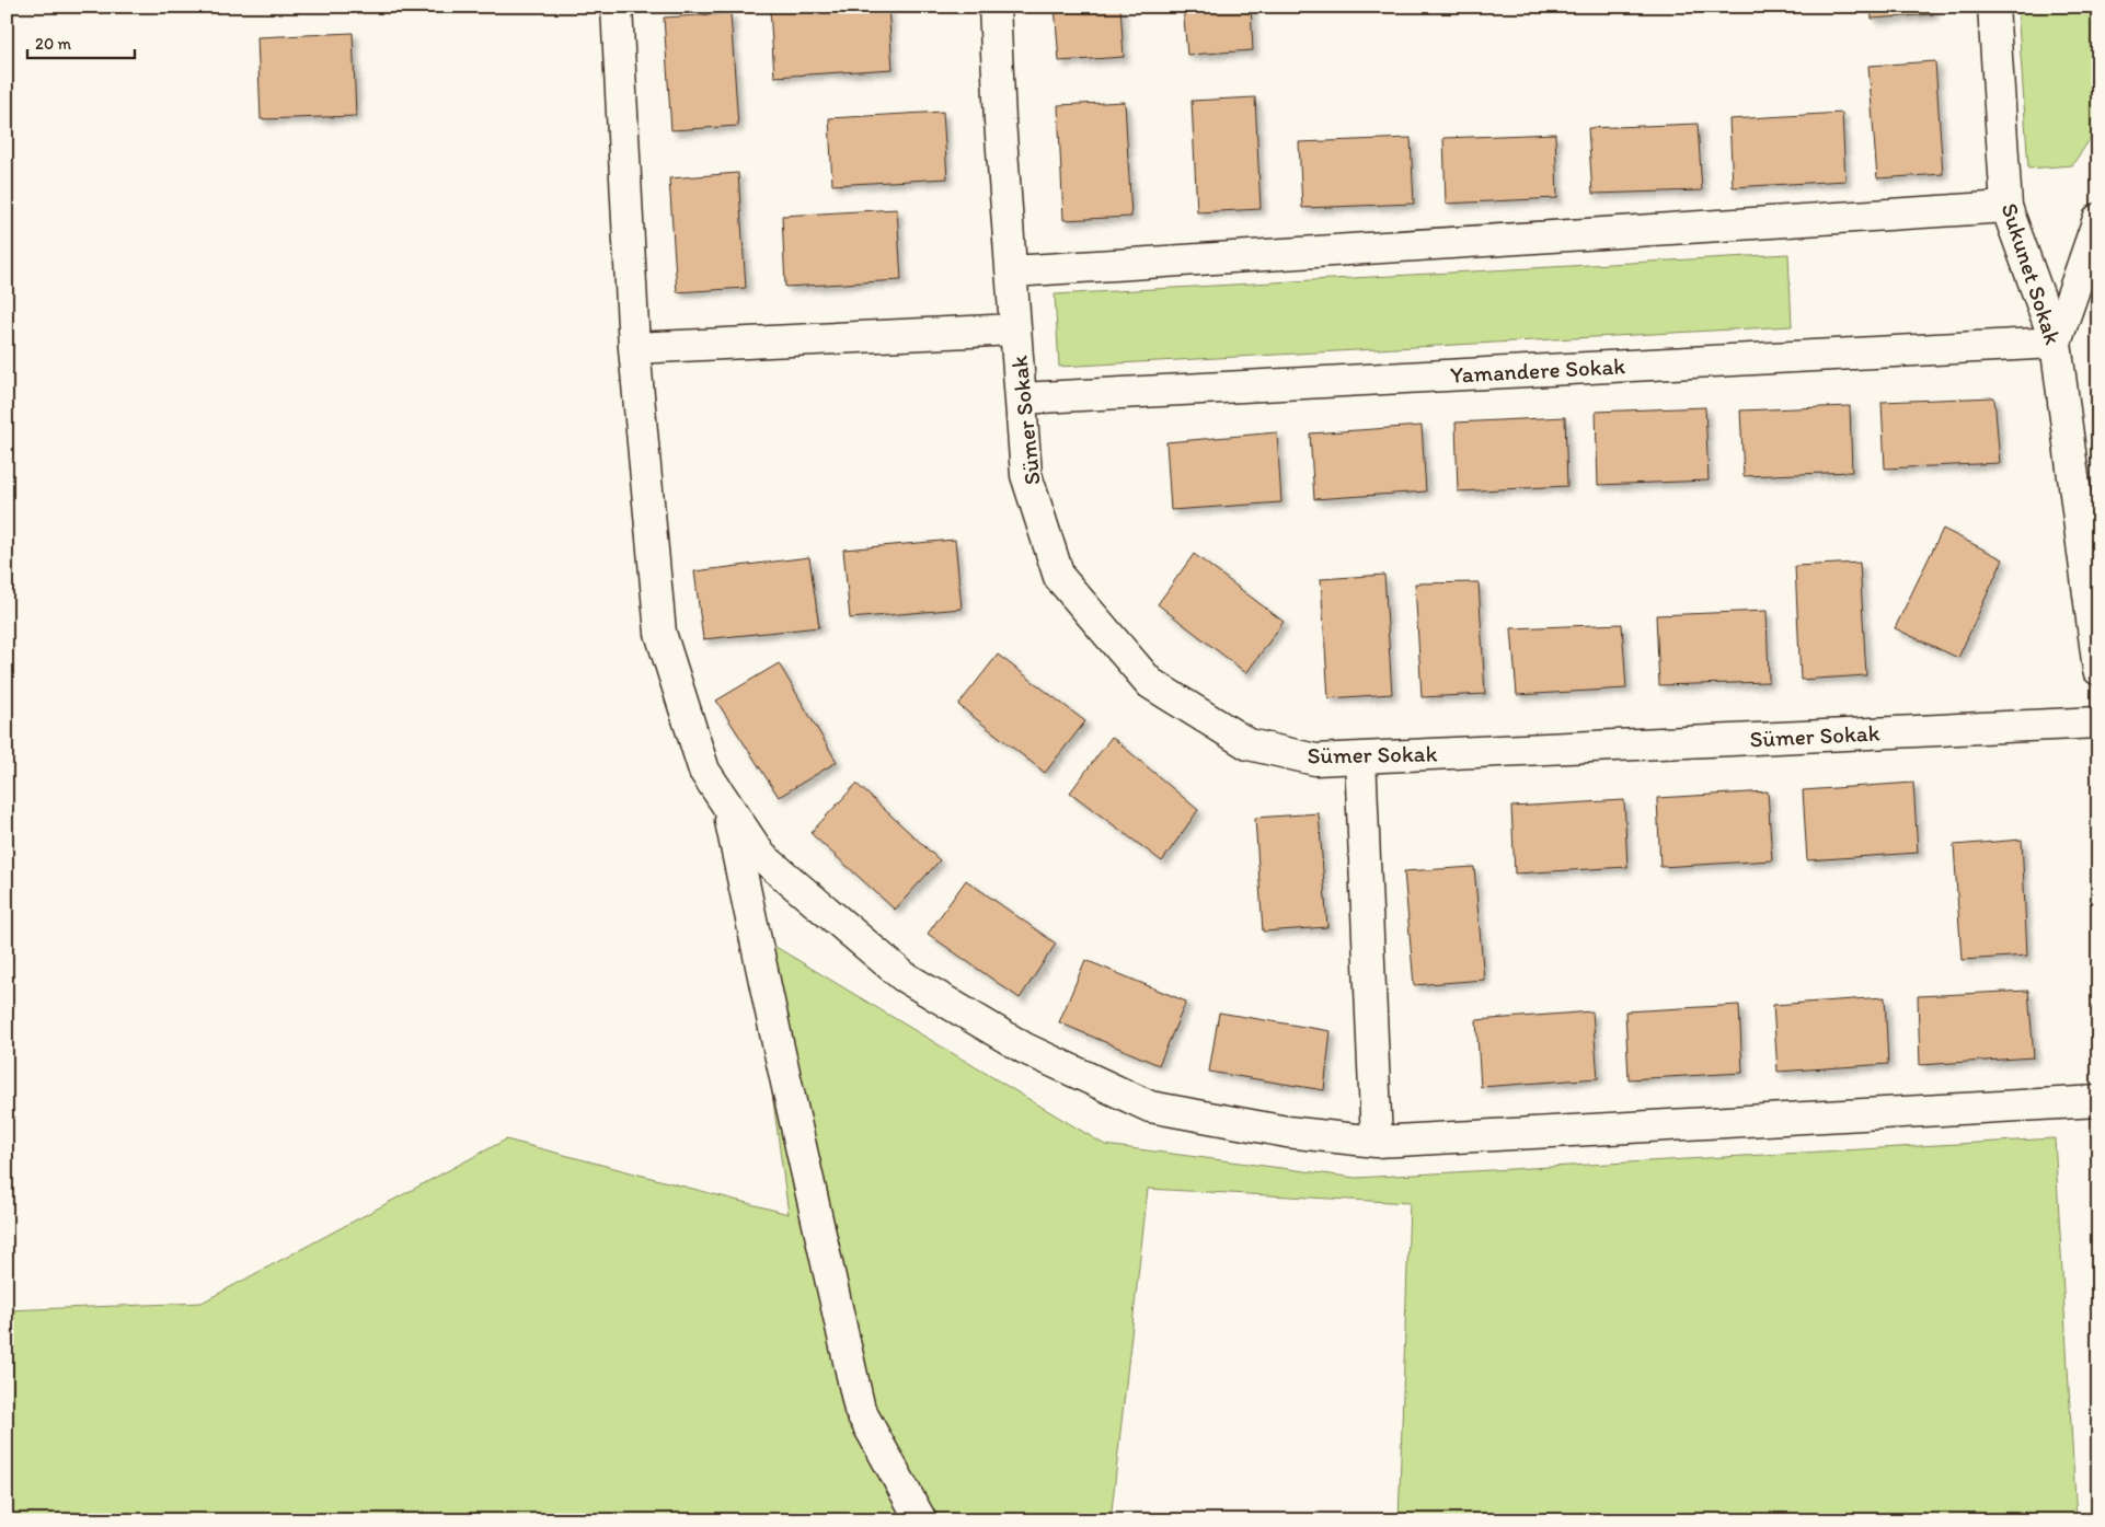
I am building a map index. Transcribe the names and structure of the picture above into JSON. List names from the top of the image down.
{
  "streets": {
    "street": ["Sukunet Sokak", "Yamandere Sokak", "Sümer Sokak"]
  },
  "crossings": [
    ["Sukunet Sokak", "Yamandere Sokak"],
    ["Yamandere Sokak", "Sümer Sokak"]
  ],
  "scale_bar": "20 m"
}
